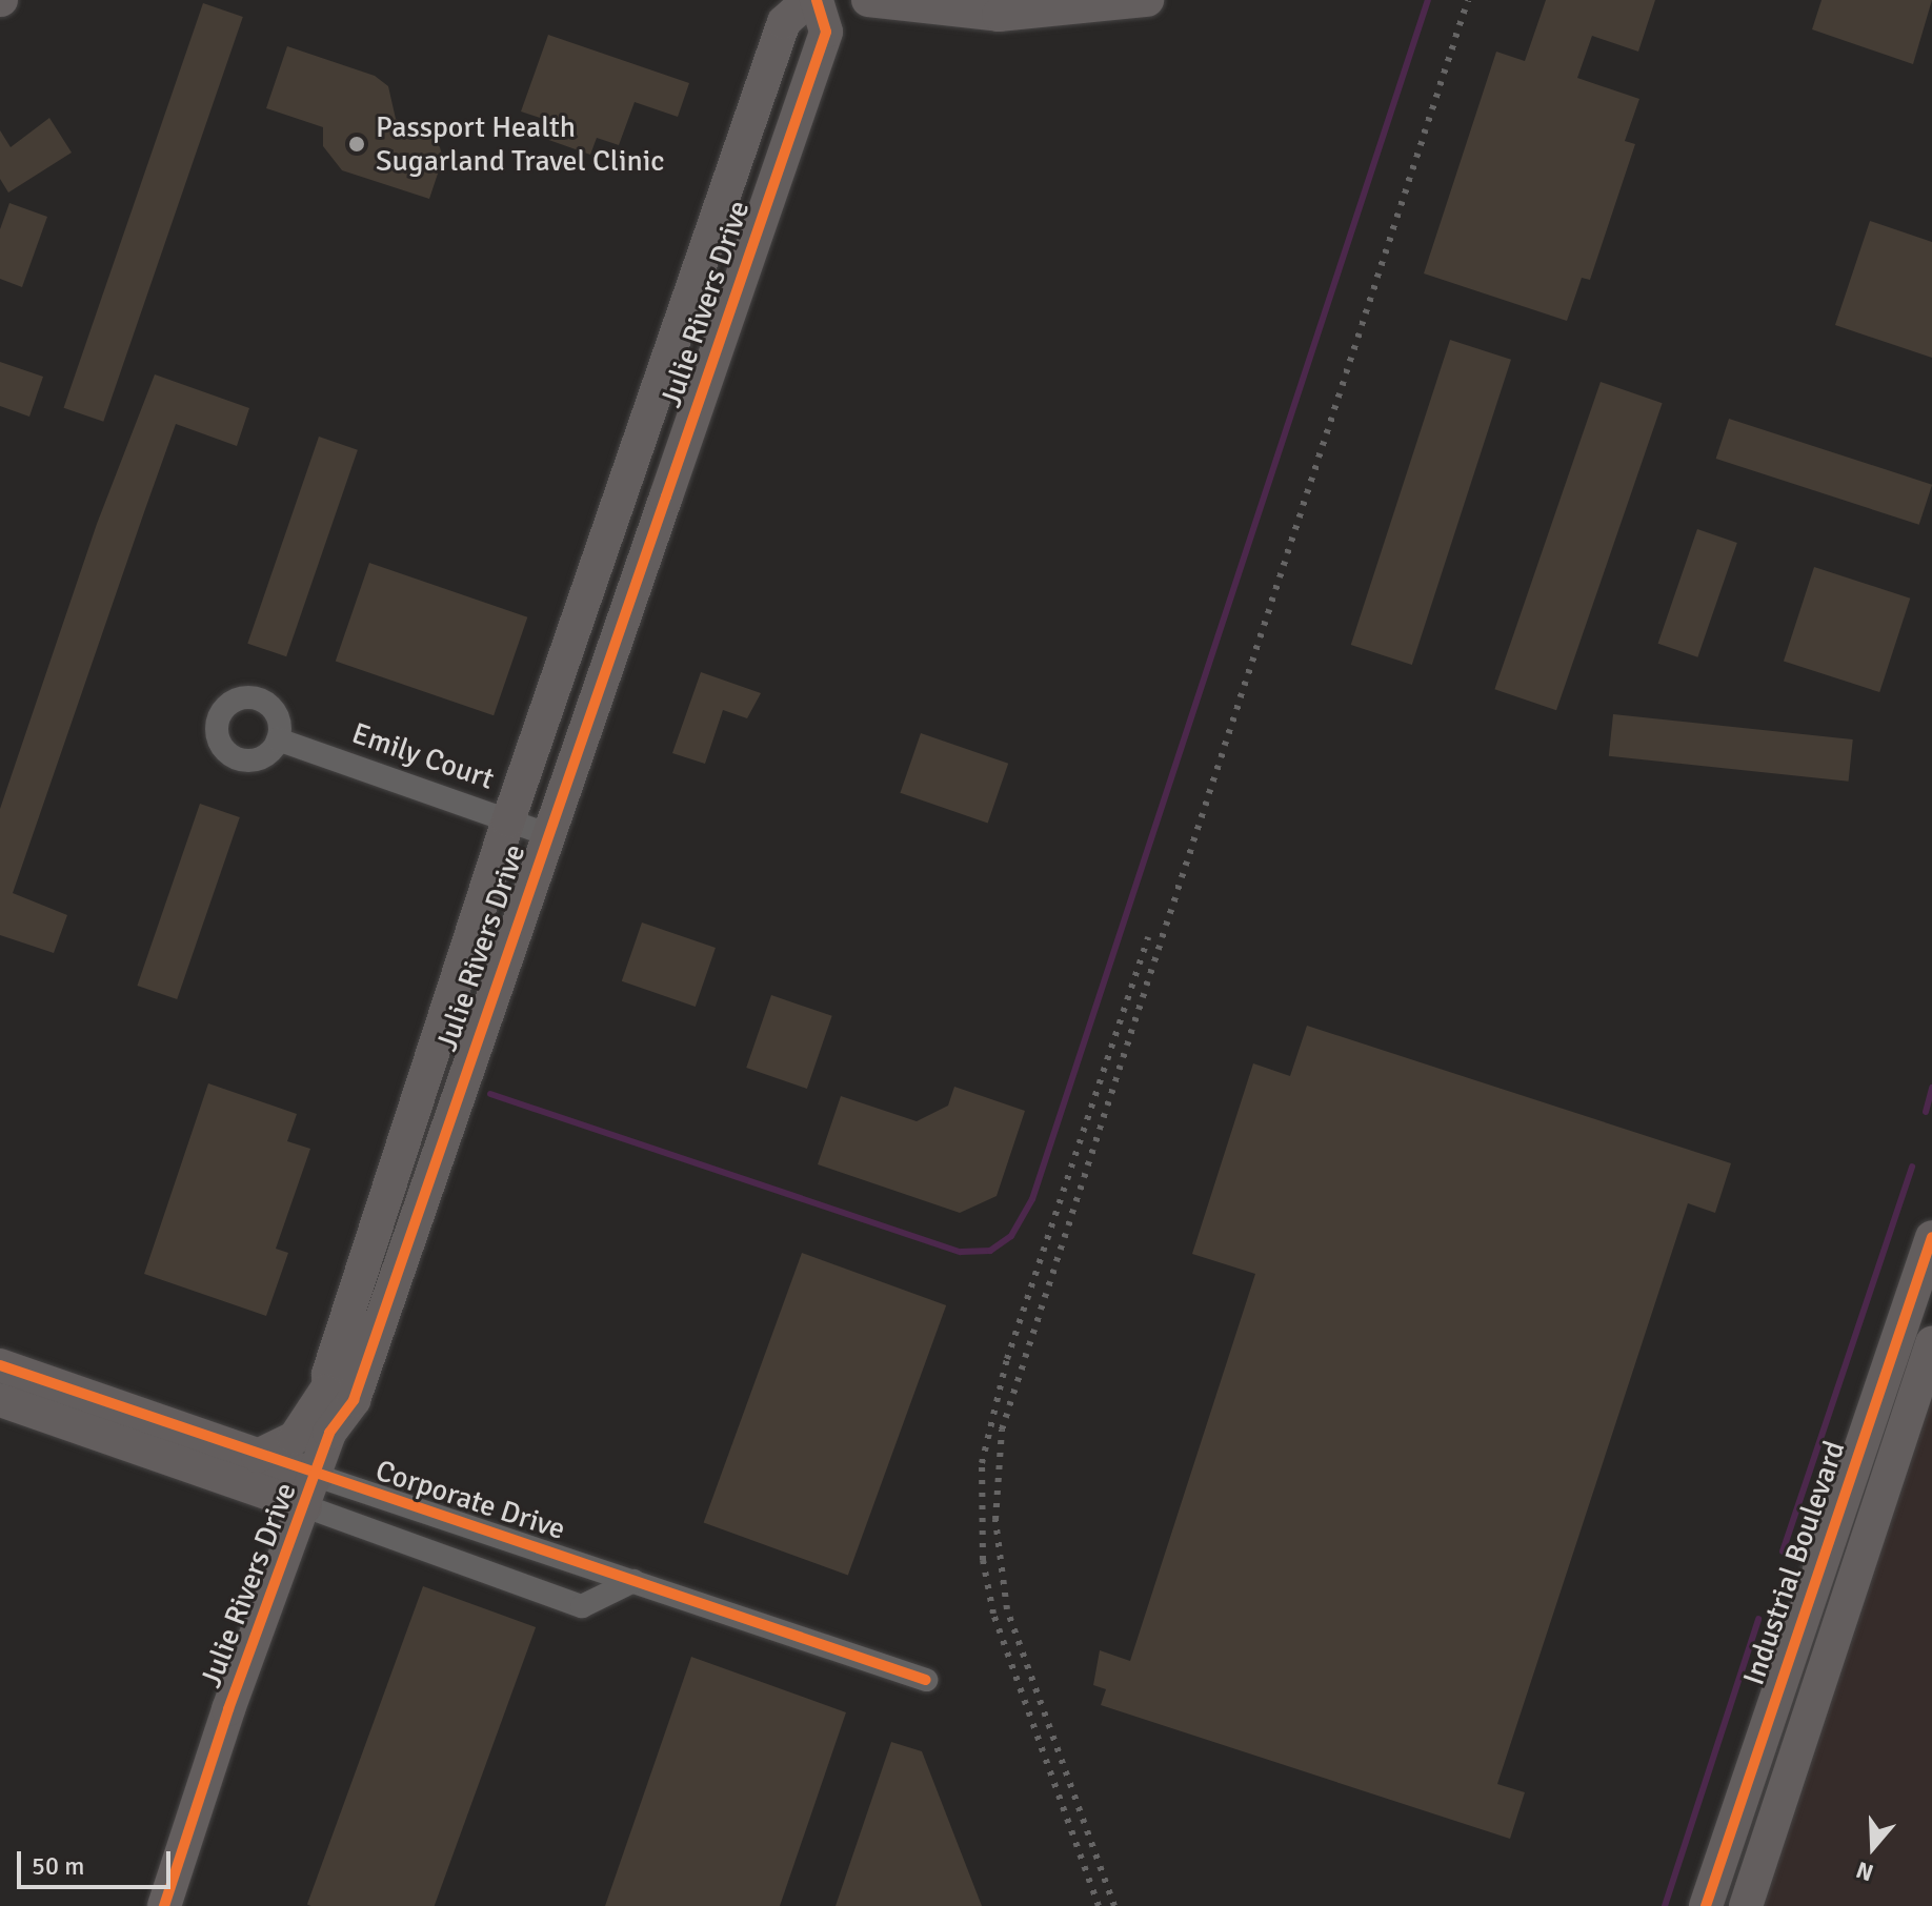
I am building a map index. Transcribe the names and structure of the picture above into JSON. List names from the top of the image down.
{
  "streets": {
    "street": [
      "Julie Rivers Drive",
      "Emily Court",
      "Corporate Drive",
      "Industrial Boulevard"
    ]
  },
  "crossings": [
    ["Julie Rivers Drive", "Emily Court"],
    ["Julie Rivers Drive", "Corporate Drive"]
  ],
  "places": ["Passport Health Sugarland Travel Clinic"],
  "scale_bar": "50 m",
  "north": "bottom"
}
